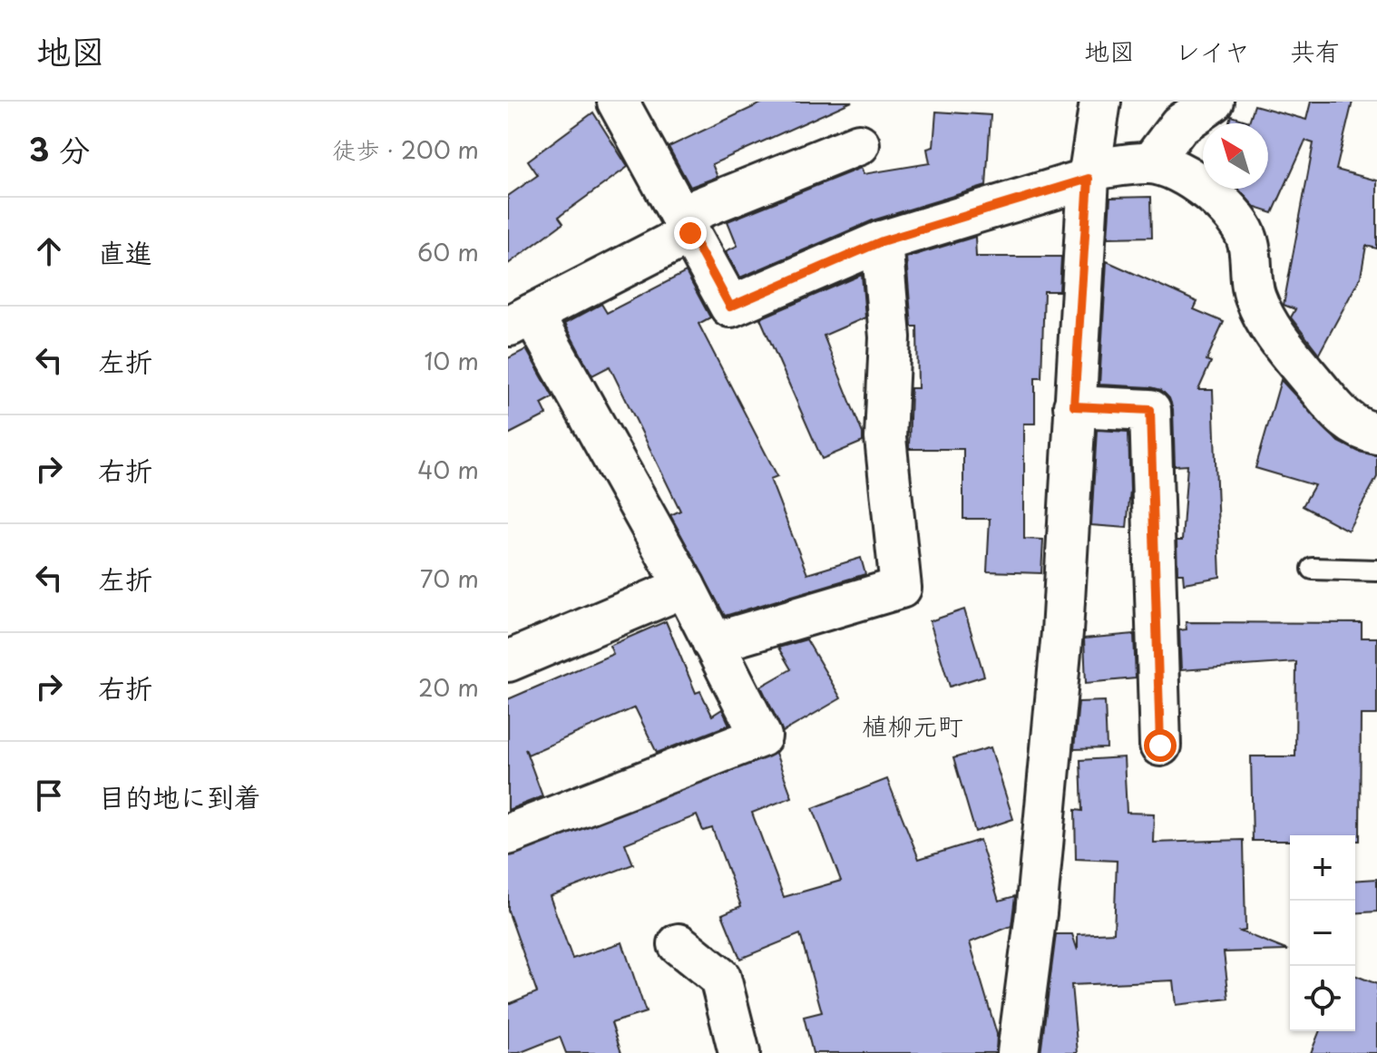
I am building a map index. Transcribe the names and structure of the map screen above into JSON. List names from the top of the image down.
{
  "districts": ["植柳元町"],
  "north": "top left",
  "page": {
    "header": "地図",
    "nav": ["地図", "レイヤ", "共有"],
    "heading": ["3 分", "徒歩 · 200 m"],
    "list": [
      ["直進", "60 m"],
      ["左折", "10 m"],
      ["右折", "40 m"],
      ["左折", "70 m"],
      ["右折", "20 m"],
      "目的地に到着"
    ],
    "map_buttons": ["+", "−"]
  }
}
